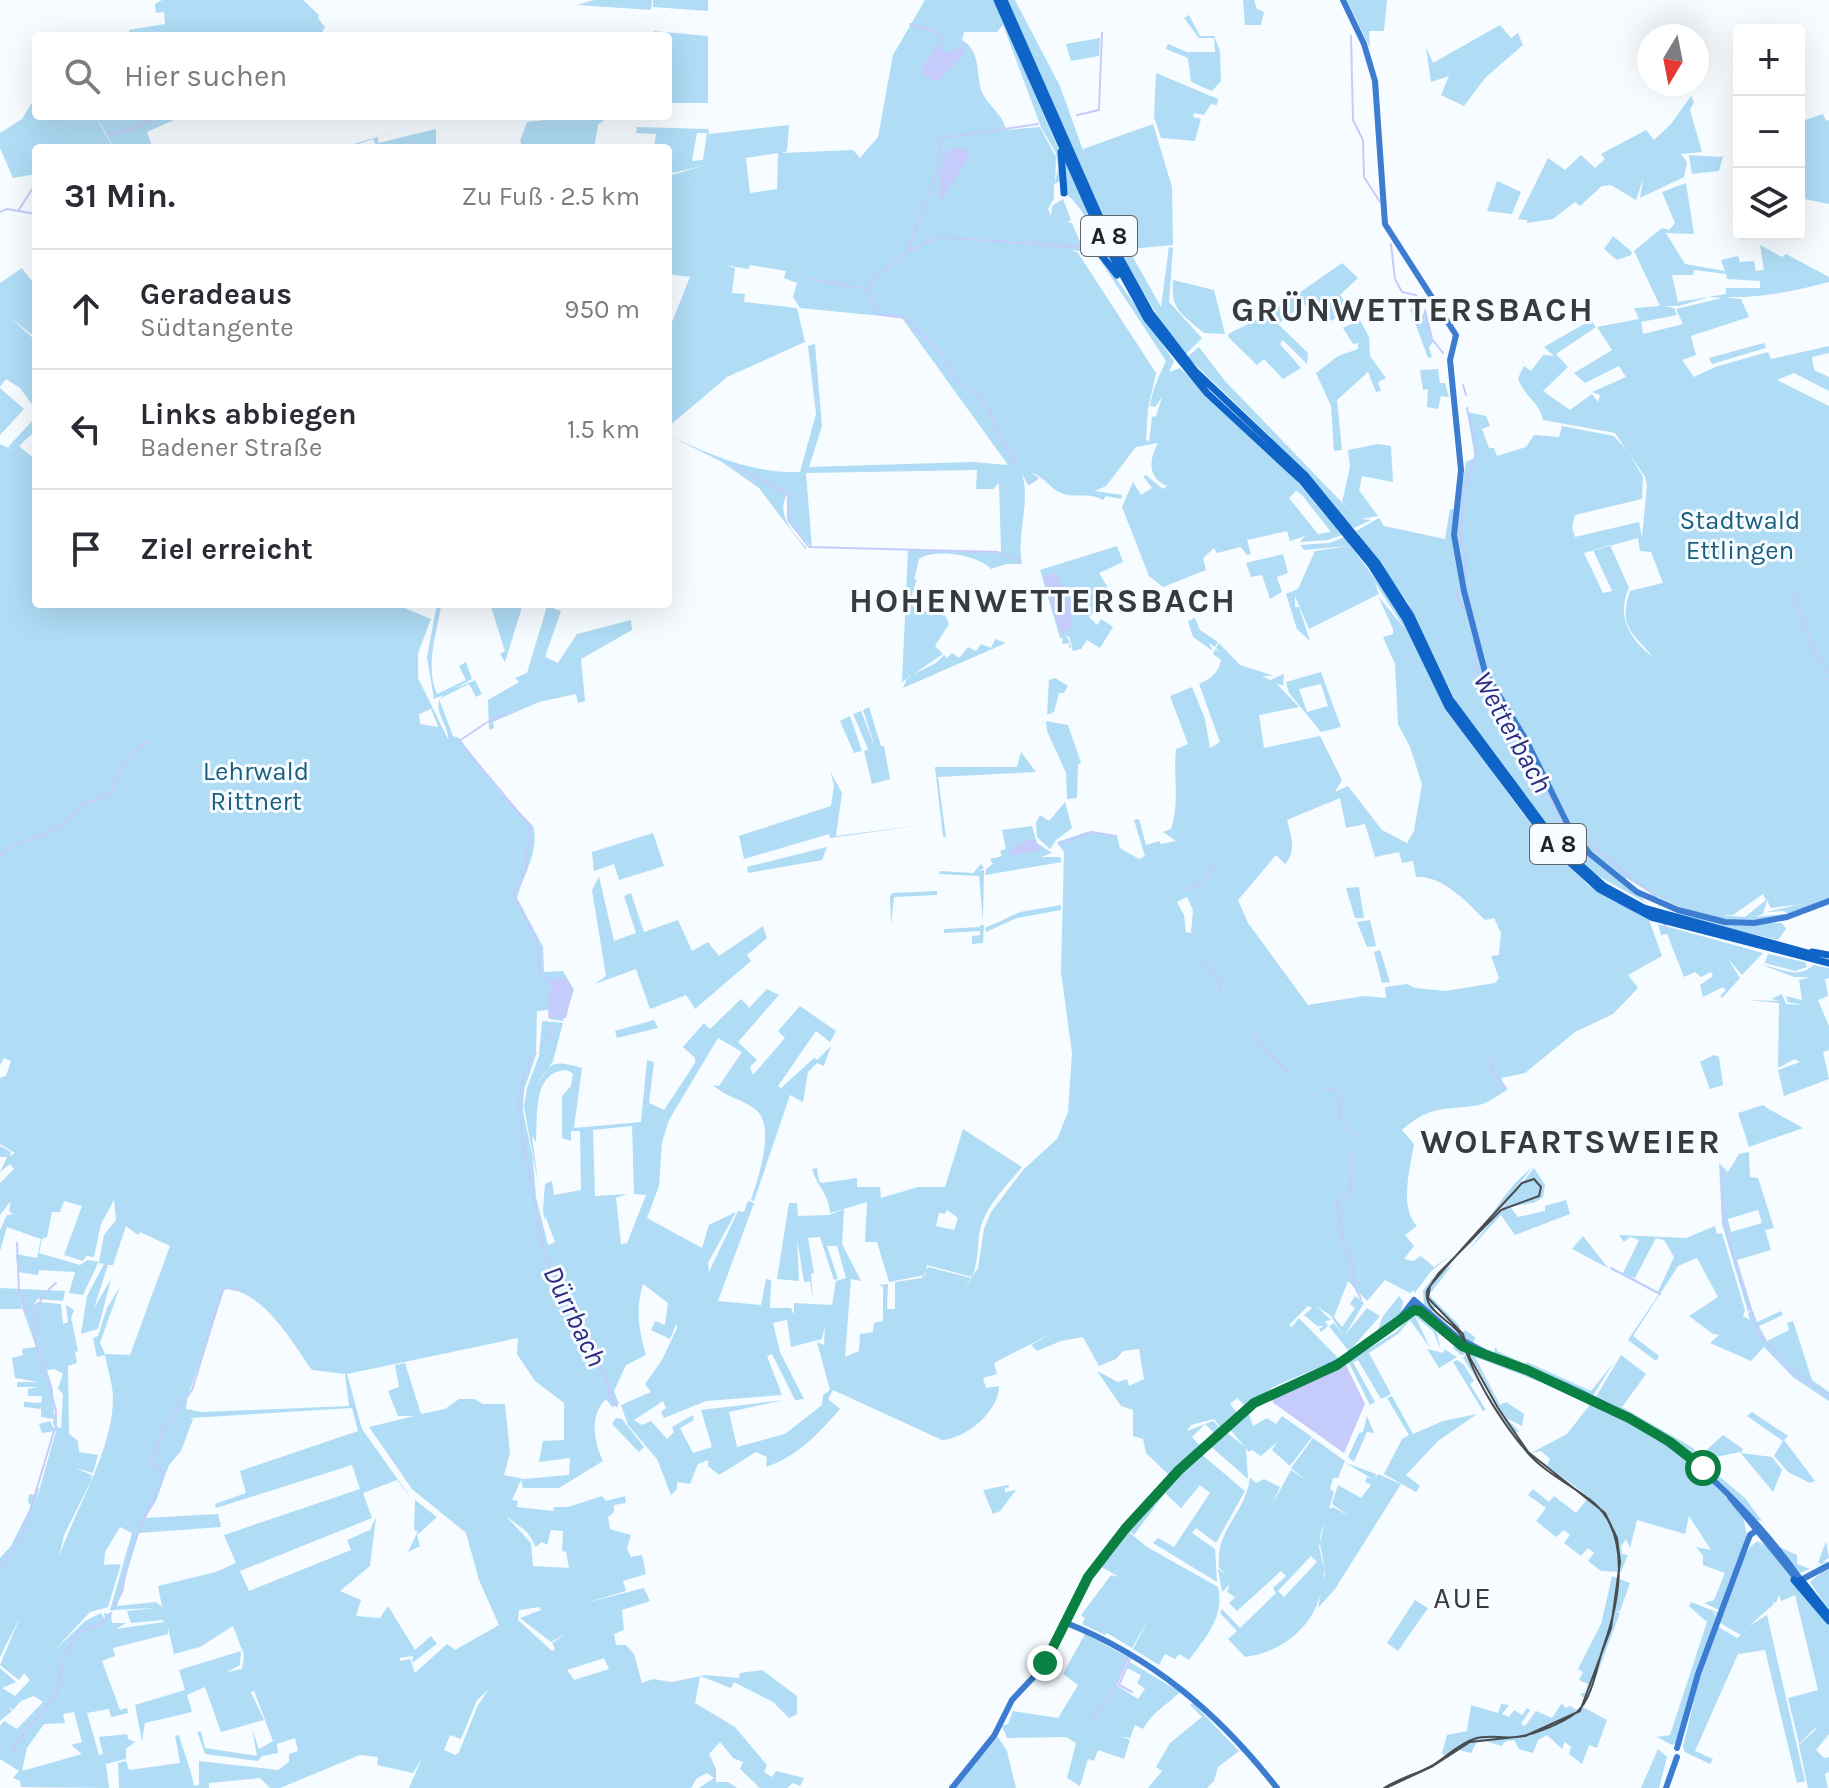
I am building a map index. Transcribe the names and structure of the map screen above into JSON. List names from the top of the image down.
{
  "streets": {
    "highway": ["A 8"]
  },
  "districts": [
    "GRÜNWETTERSBACH",
    "HOHENWETTERSBACH",
    "WOLFARTSWEIER",
    "AUE"
  ],
  "water": ["Wetterbach", "Dürrbach"],
  "parks": ["Stadtwald Ettlingen", "Lehrwald Rittnert"],
  "north": "bottom",
  "page": {
    "map_buttons": ["+", "−"],
    "search": "Hier suchen",
    "heading": ["31 Min.", "Zu Fuß · 2.5 km"],
    "list": [
      ["Geradeaus", "Südtangente", "950 m"],
      ["Links abbiegen", "Badener Straße", "1.5 km"],
      "Ziel erreicht"
    ]
  }
}
